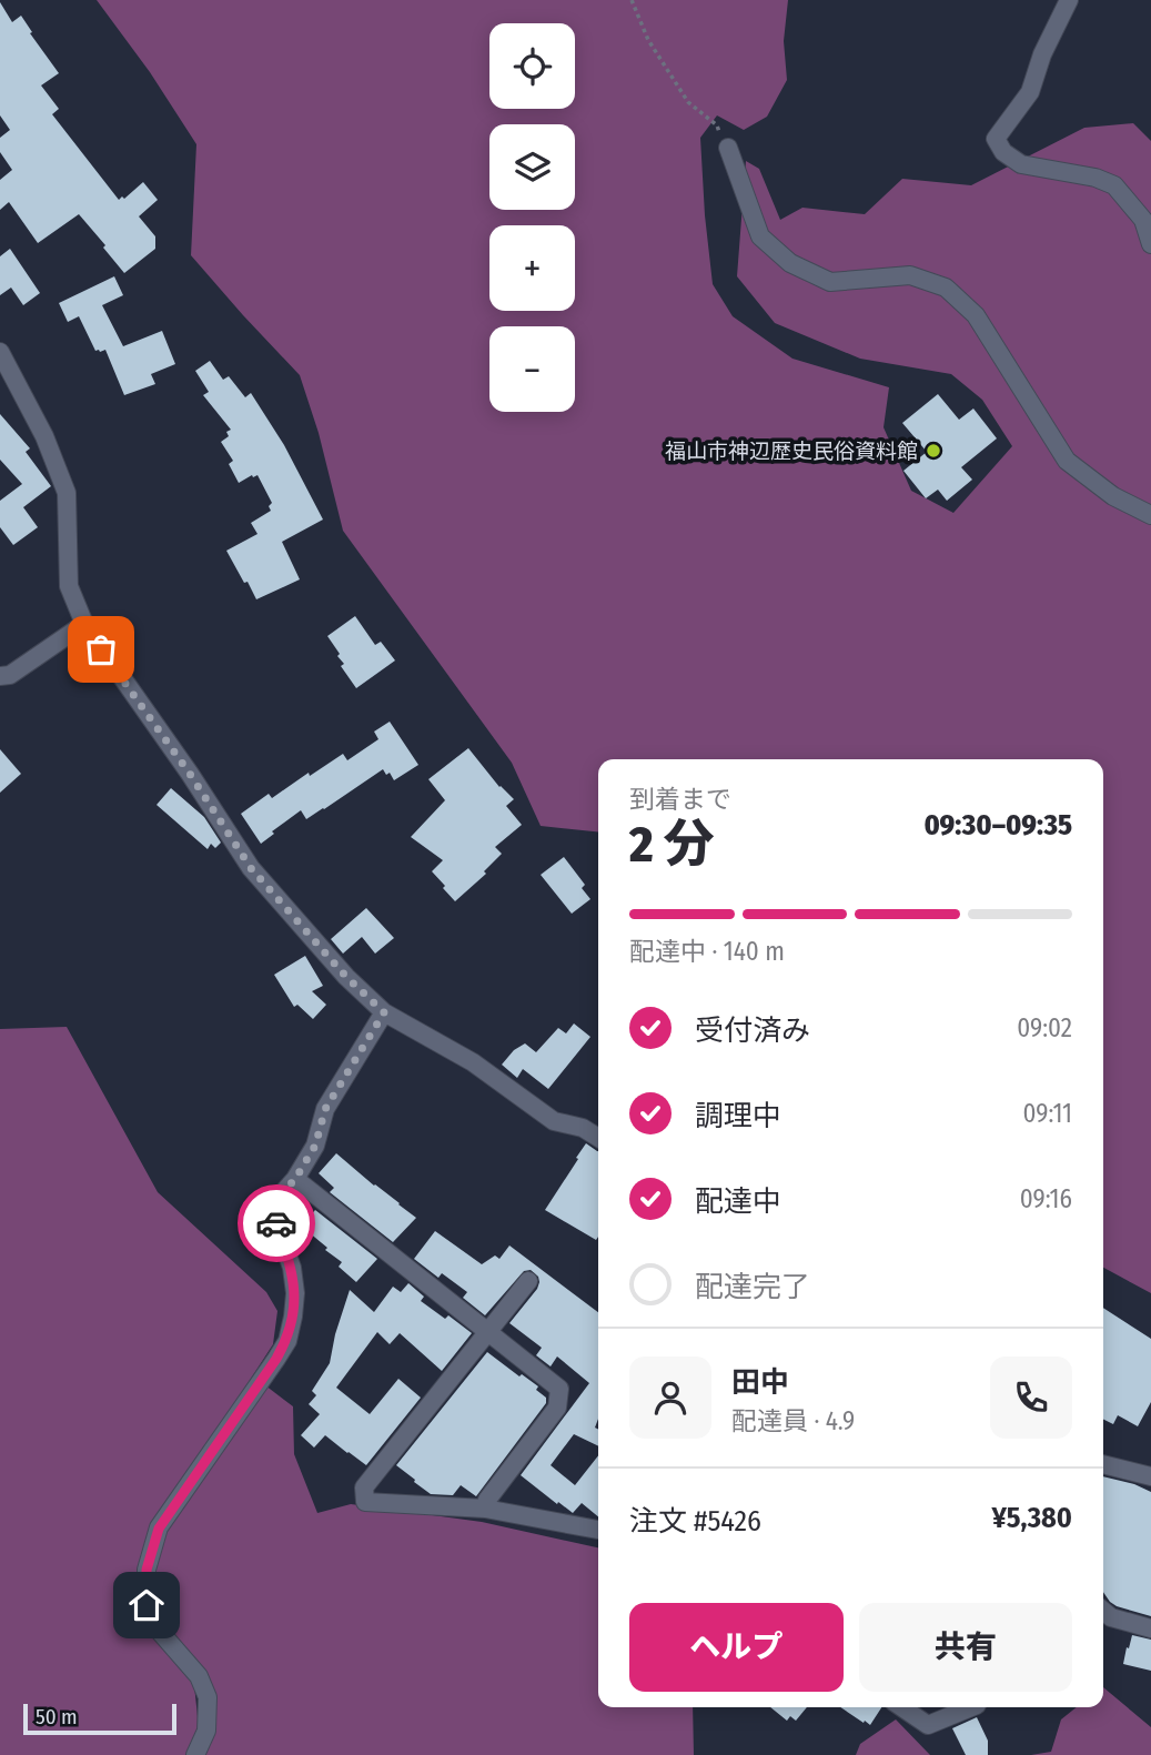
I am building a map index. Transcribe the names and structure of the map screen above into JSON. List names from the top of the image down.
{
  "places": ["福山市神辺歴史民俗資料館"],
  "scale_bar": "50 m",
  "page": {
    "map_buttons": ["+", "−"],
    "heading": ["2 分", "到着まで", "09:30–09:35"],
    "panel": [
      "田中",
      "配達員 · 4.9",
      "注文 #5426",
      "¥5,380"
    ],
    "bar": "配達中 · 140 m",
    "list": [
      ["受付済み", "09:02"],
      ["調理中", "09:11"],
      ["配達中", "09:16"],
      "配達完了"
    ],
    "buttons": ["ヘルプ", "共有"],
    "scale": "50 m"
  }
}
